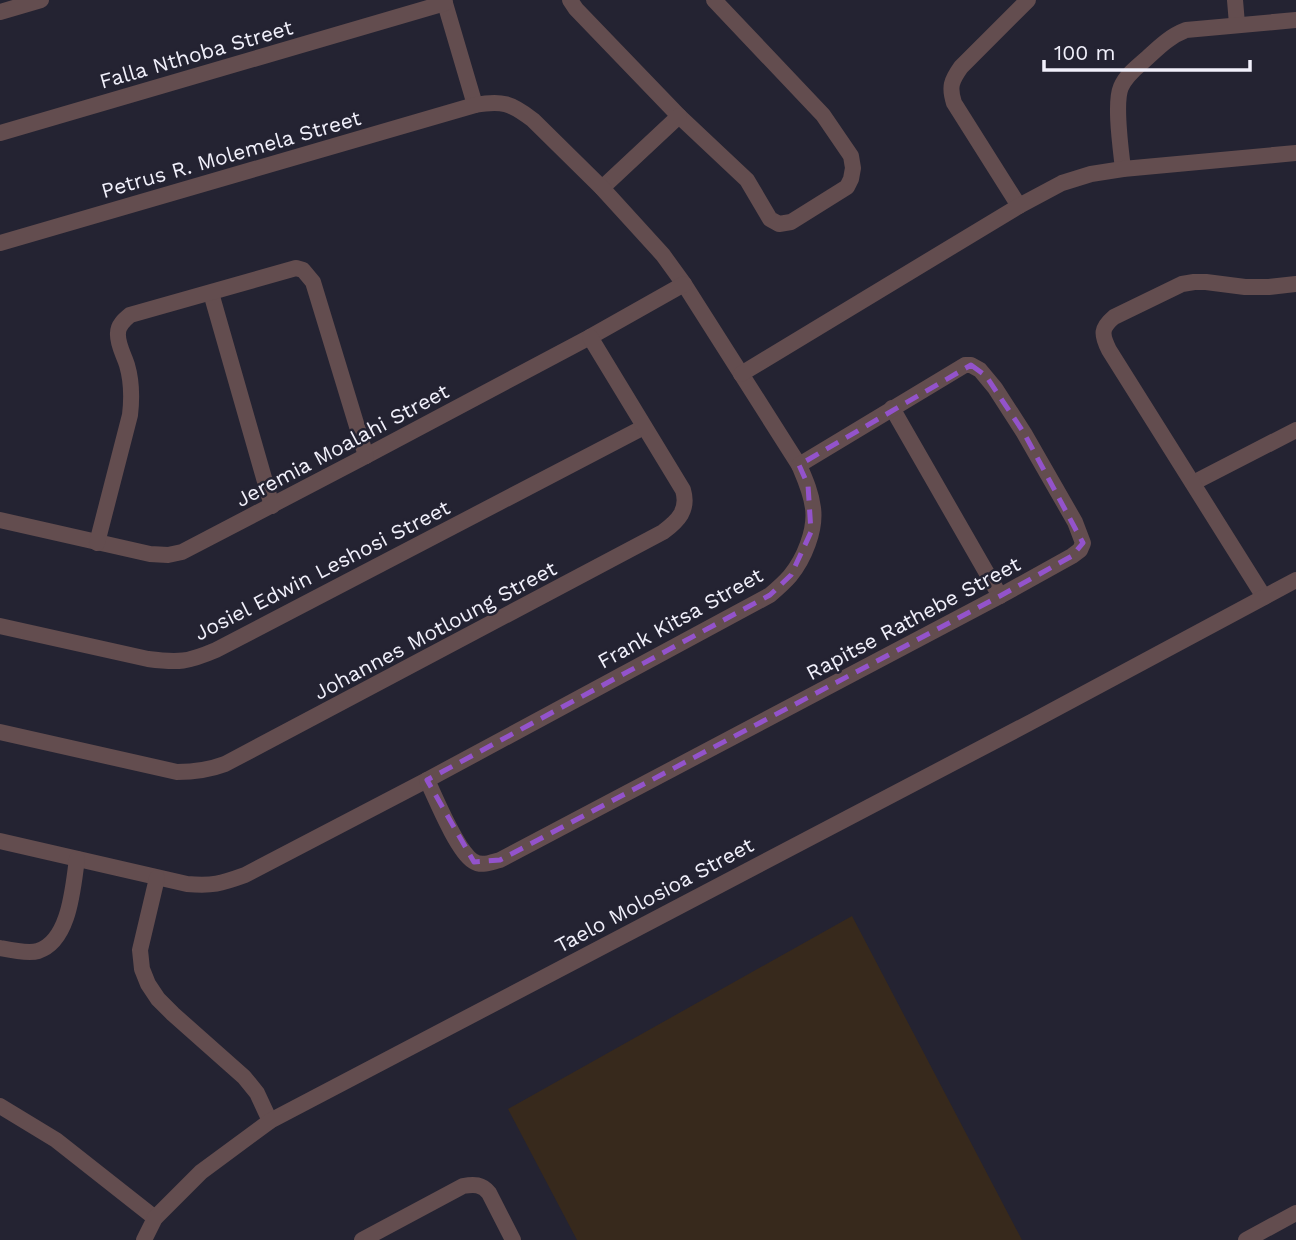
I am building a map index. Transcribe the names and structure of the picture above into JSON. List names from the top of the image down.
{
  "streets": {
    "street": [
      "Falla Nthoba Street",
      "Petrus R. Molemela Street",
      "Jeremia Moalahi Street",
      "Josiel Edwin Leshosi Street",
      "Frank Kitsa Street",
      "Rapitse Rathebe Street",
      "Johannes Motloung Street",
      "Taelo Molosioa Street"
    ]
  },
  "crossings": [
    ["Petrus R. Molemela Street", "Frank Kitsa Street"],
    ["Jeremia Moalahi Street", "Frank Kitsa Street"],
    ["Jeremia Moalahi Street", "Johannes Motloung Street"],
    ["Josiel Edwin Leshosi Street", "Johannes Motloung Street"],
    ["Frank Kitsa Street", "Rapitse Rathebe Street"]
  ],
  "scale_bar": "100 m"
}
